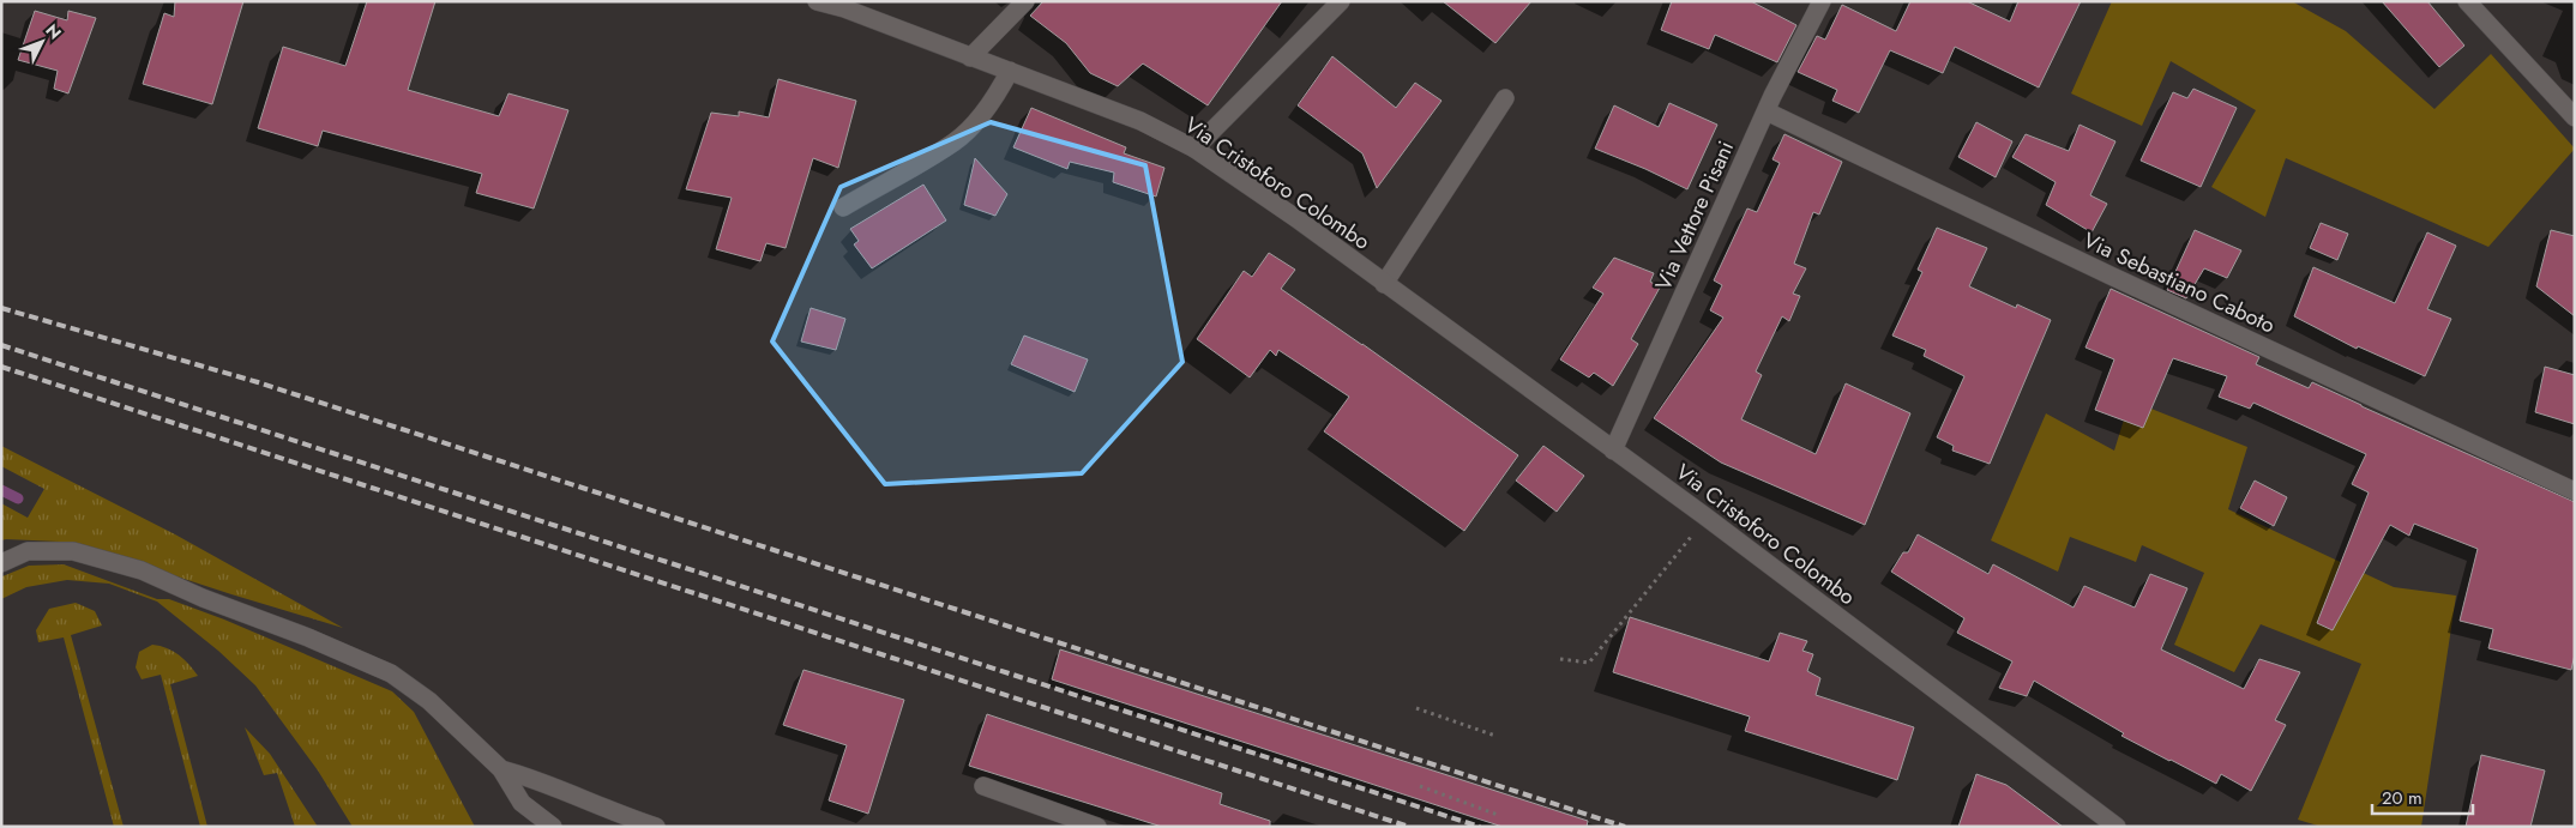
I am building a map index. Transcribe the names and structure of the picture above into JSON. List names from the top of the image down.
{
  "streets": {
    "street": ["Via Cristoforo Colombo", "Via Vettore Pisani", "Via Sebastiano Caboto"]
  },
  "crossings": [
    ["Via Cristoforo Colombo", "Via Vettore Pisani"],
    ["Via Vettore Pisani", "Via Sebastiano Caboto"]
  ],
  "scale_bar": "20 m",
  "north": "top right"
}
